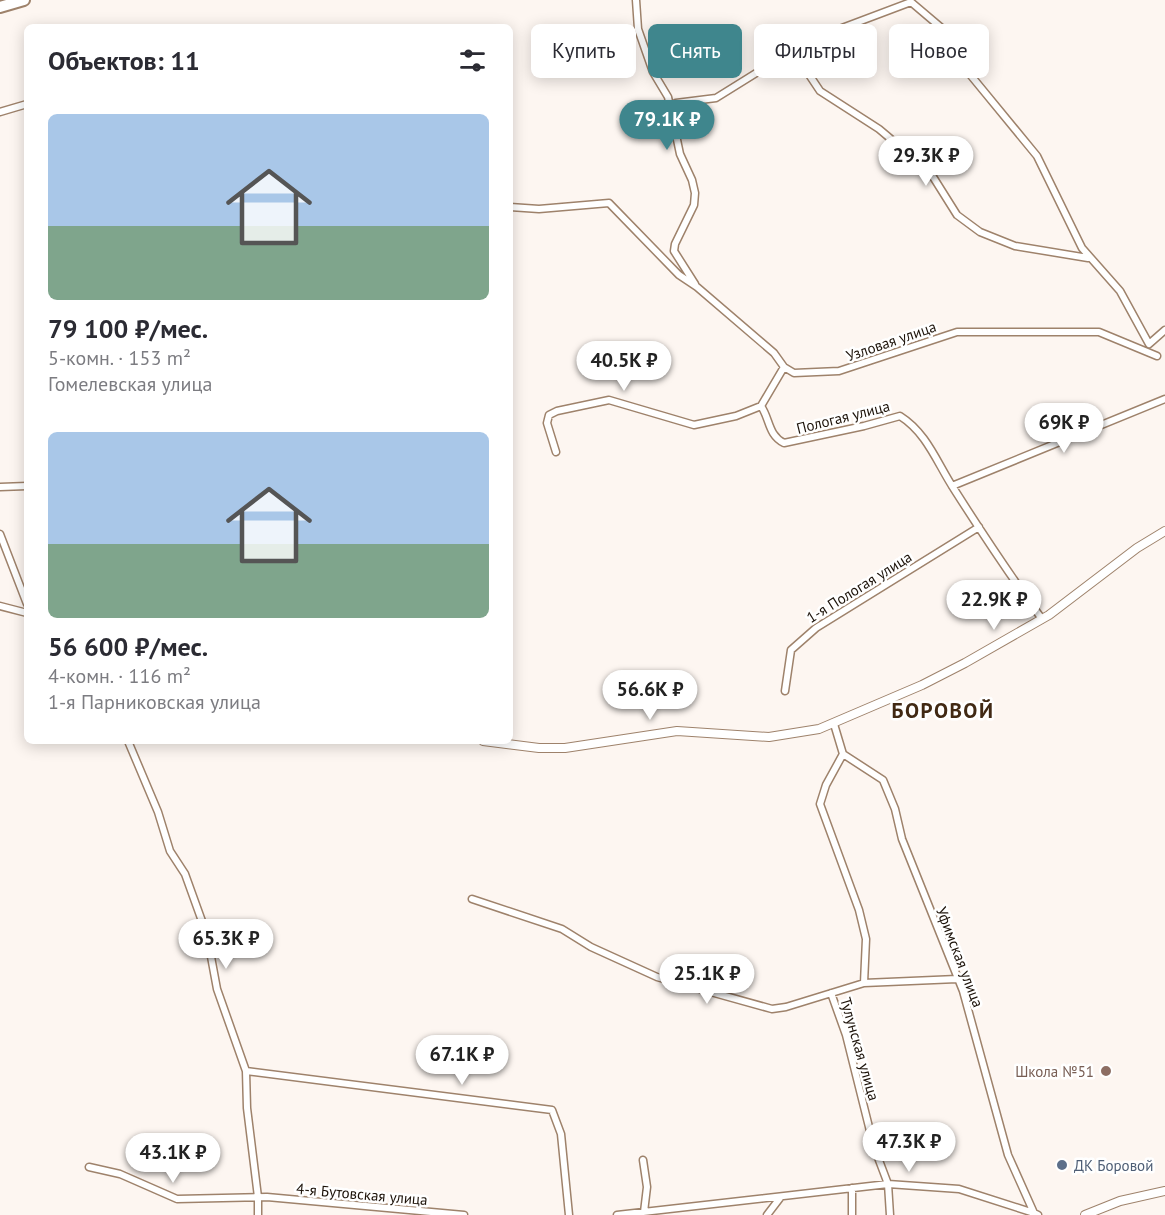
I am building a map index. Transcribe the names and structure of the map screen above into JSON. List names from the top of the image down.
{
  "streets": {
    "street": [
      "Узловая улица",
      "Пологая улица",
      "1-я Пологая улица",
      "Уфимская улица",
      "Тулунская улица",
      "4-я Бутовская улица"
    ]
  },
  "crossings": [
    ["Пологая улица", "1-я Пологая улица"]
  ],
  "districts": ["БОРОВОЙ"],
  "places": ["Школа №51", "ДК Боровой"],
  "page": {
    "chip": [
      "Купить",
      "Снять",
      "Фильтры",
      "Новое"
    ],
    "heading": "Объектов: 11",
    "list": [
      {
        "name": "79 100 ₽/мес.",
        "note": "5-комн. · 153 m² · Гомелевская улица"
      },
      {
        "name": "56 600 ₽/мес.",
        "note": "4-комн. · 116 m² · 1-я Парниковская улица"
      }
    ],
    "price": [
      "79.1K ₽",
      "29.3K ₽",
      "40.5K ₽",
      "69K ₽",
      "22.9K ₽",
      "56.6K ₽",
      "65.3K ₽",
      "25.1K ₽",
      "67.1K ₽",
      "47.3K ₽",
      "43.1K ₽"
    ]
  }
}
